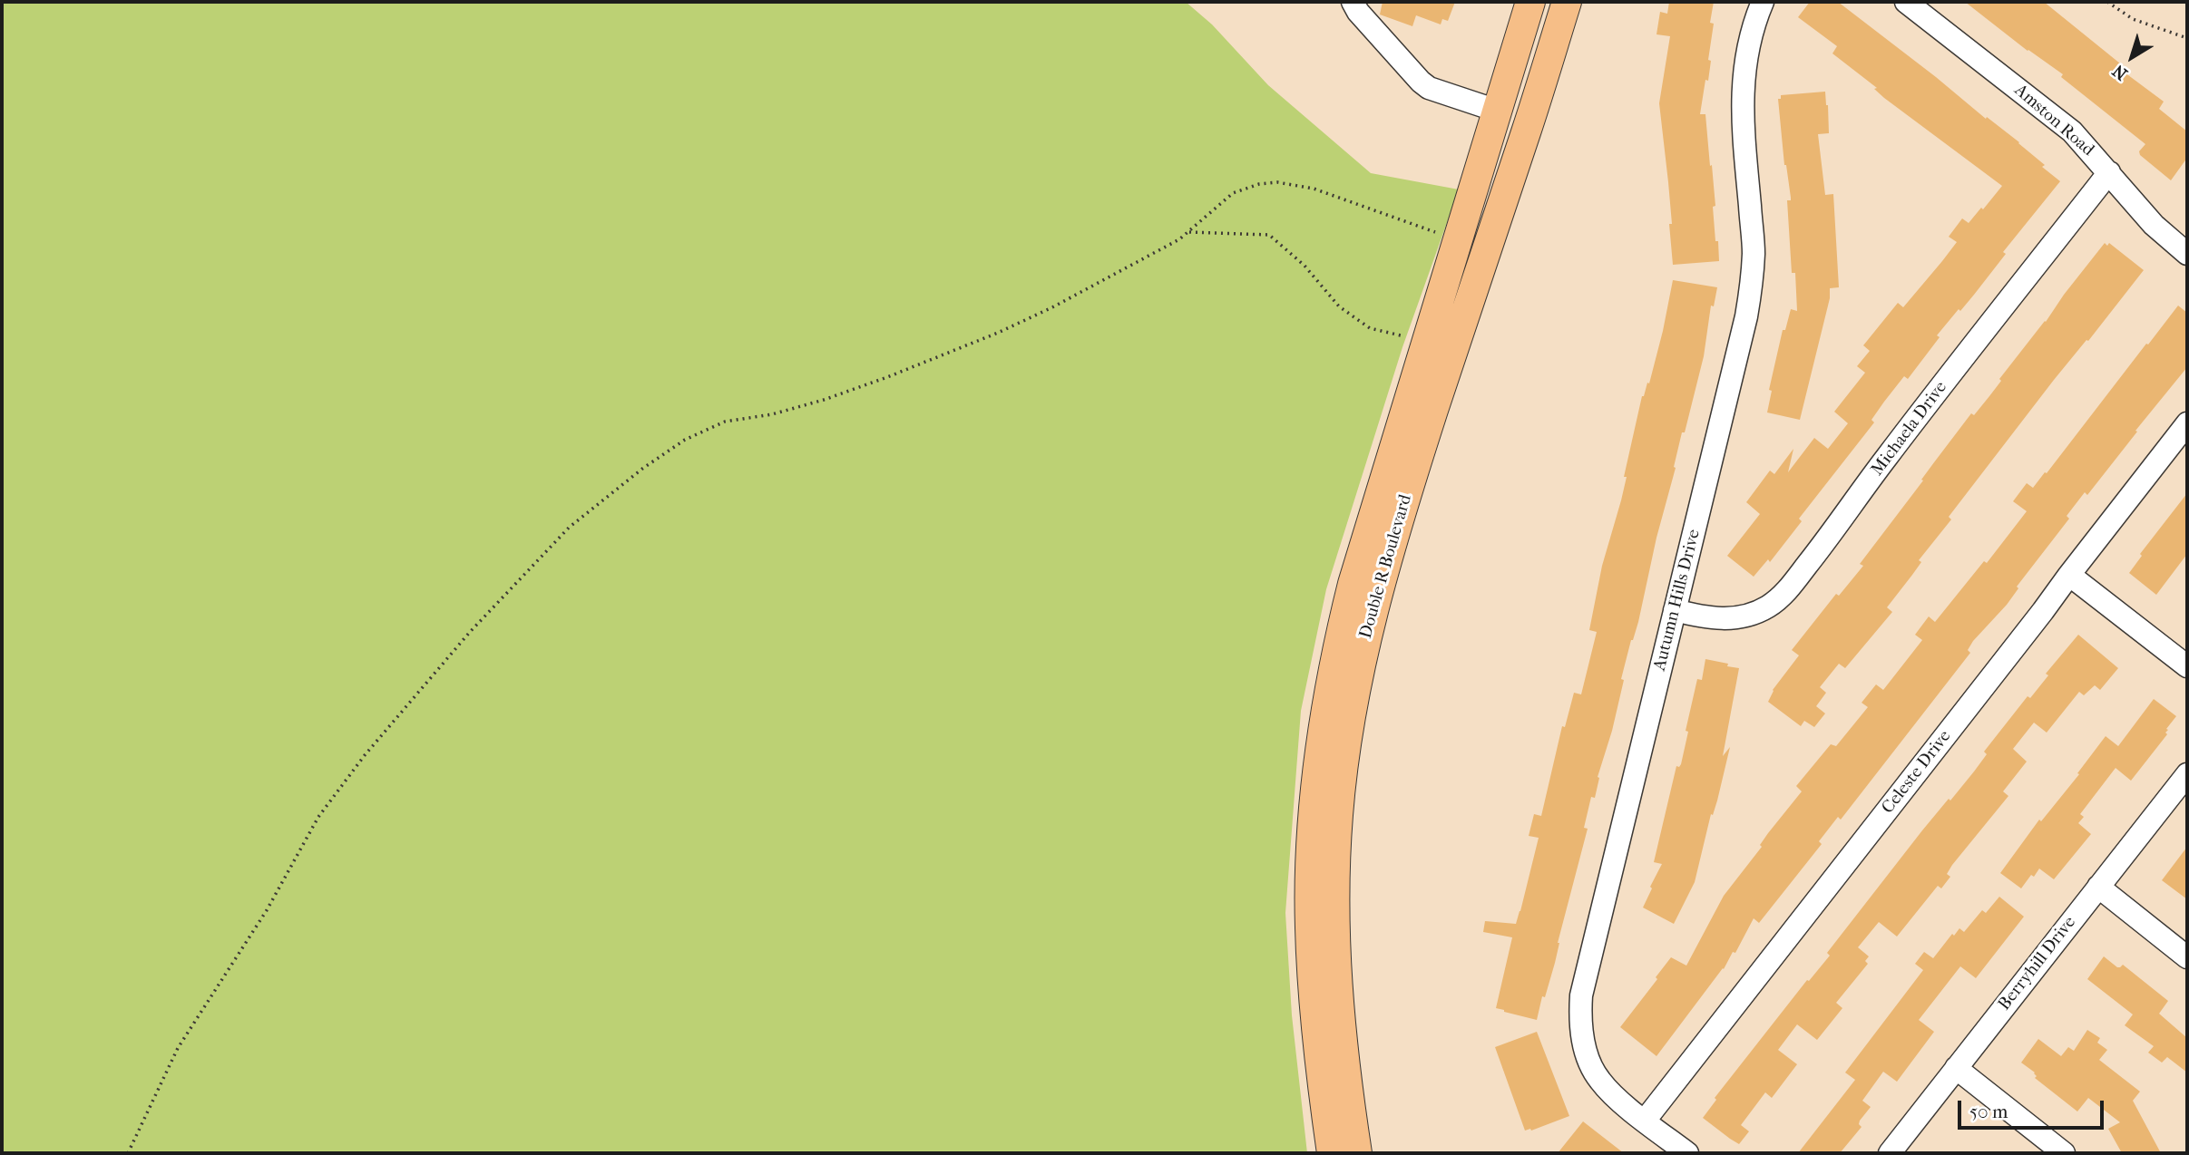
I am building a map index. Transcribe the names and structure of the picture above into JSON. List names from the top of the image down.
{
  "streets": {
    "main road": ["Double R Boulevard"],
    "street": [
      "Amston Road",
      "Michaela Drive",
      "Autumn Hills Drive",
      "Celeste Drive",
      "Berryhill Drive"
    ]
  },
  "crossings": [
    ["Amston Road", "Michaela Drive"],
    ["Michaela Drive", "Autumn Hills Drive"],
    ["Autumn Hills Drive", "Celeste Drive"]
  ],
  "scale_bar": "50 m",
  "north": "bottom left"
}
